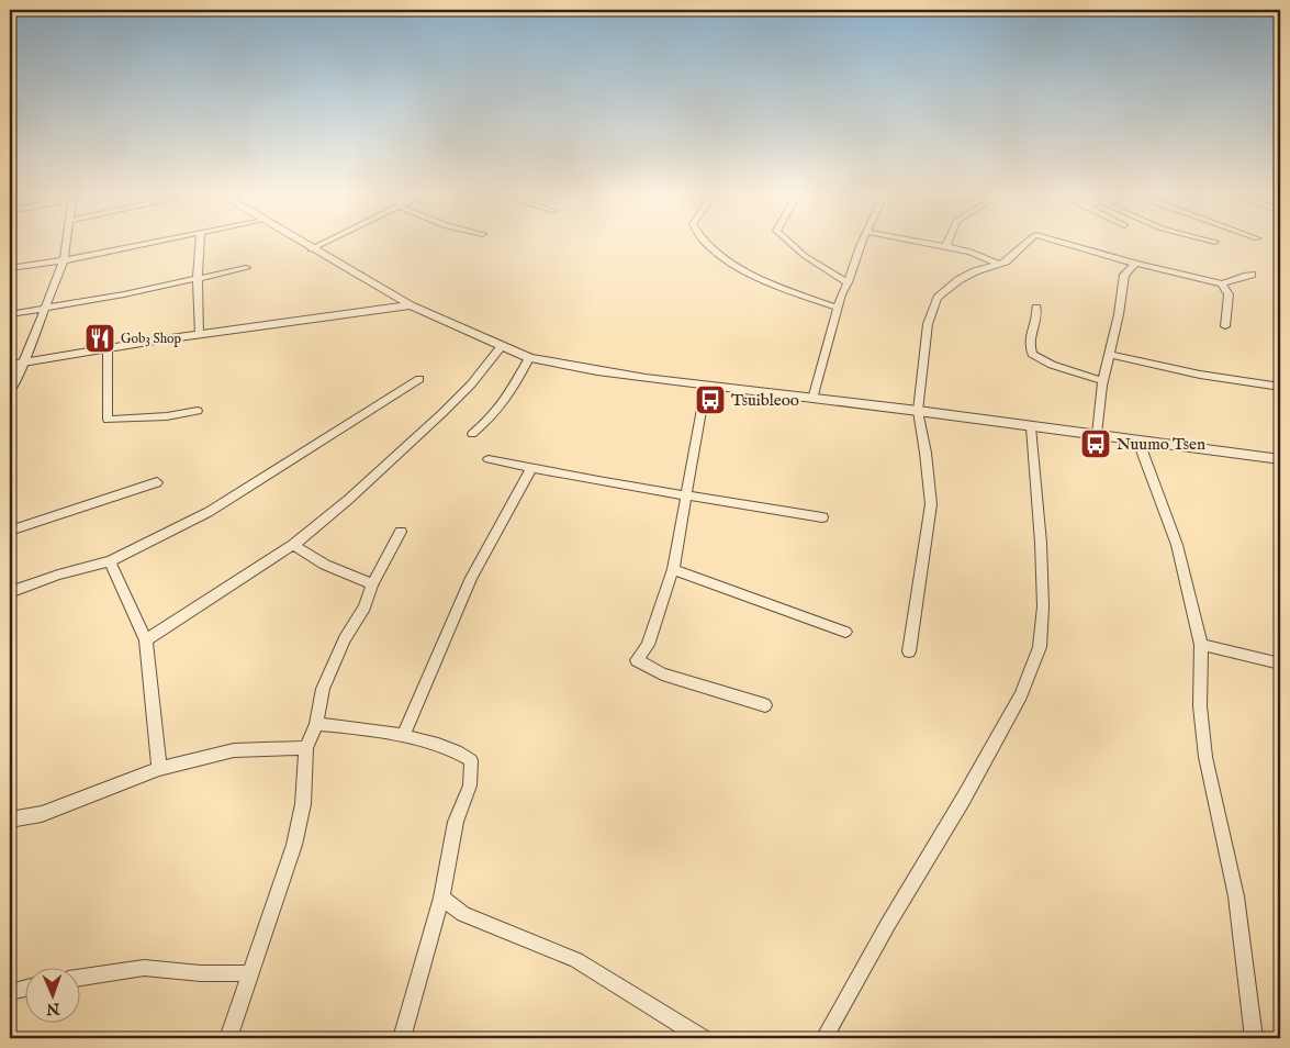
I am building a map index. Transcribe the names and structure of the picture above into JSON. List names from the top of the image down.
{
  "places": {
    "restaurant": ["Gob3 Shop"],
    "bus stop": ["Tsuibleoo", "Nuumo Tsen"]
  },
  "north": "bottom"
}
